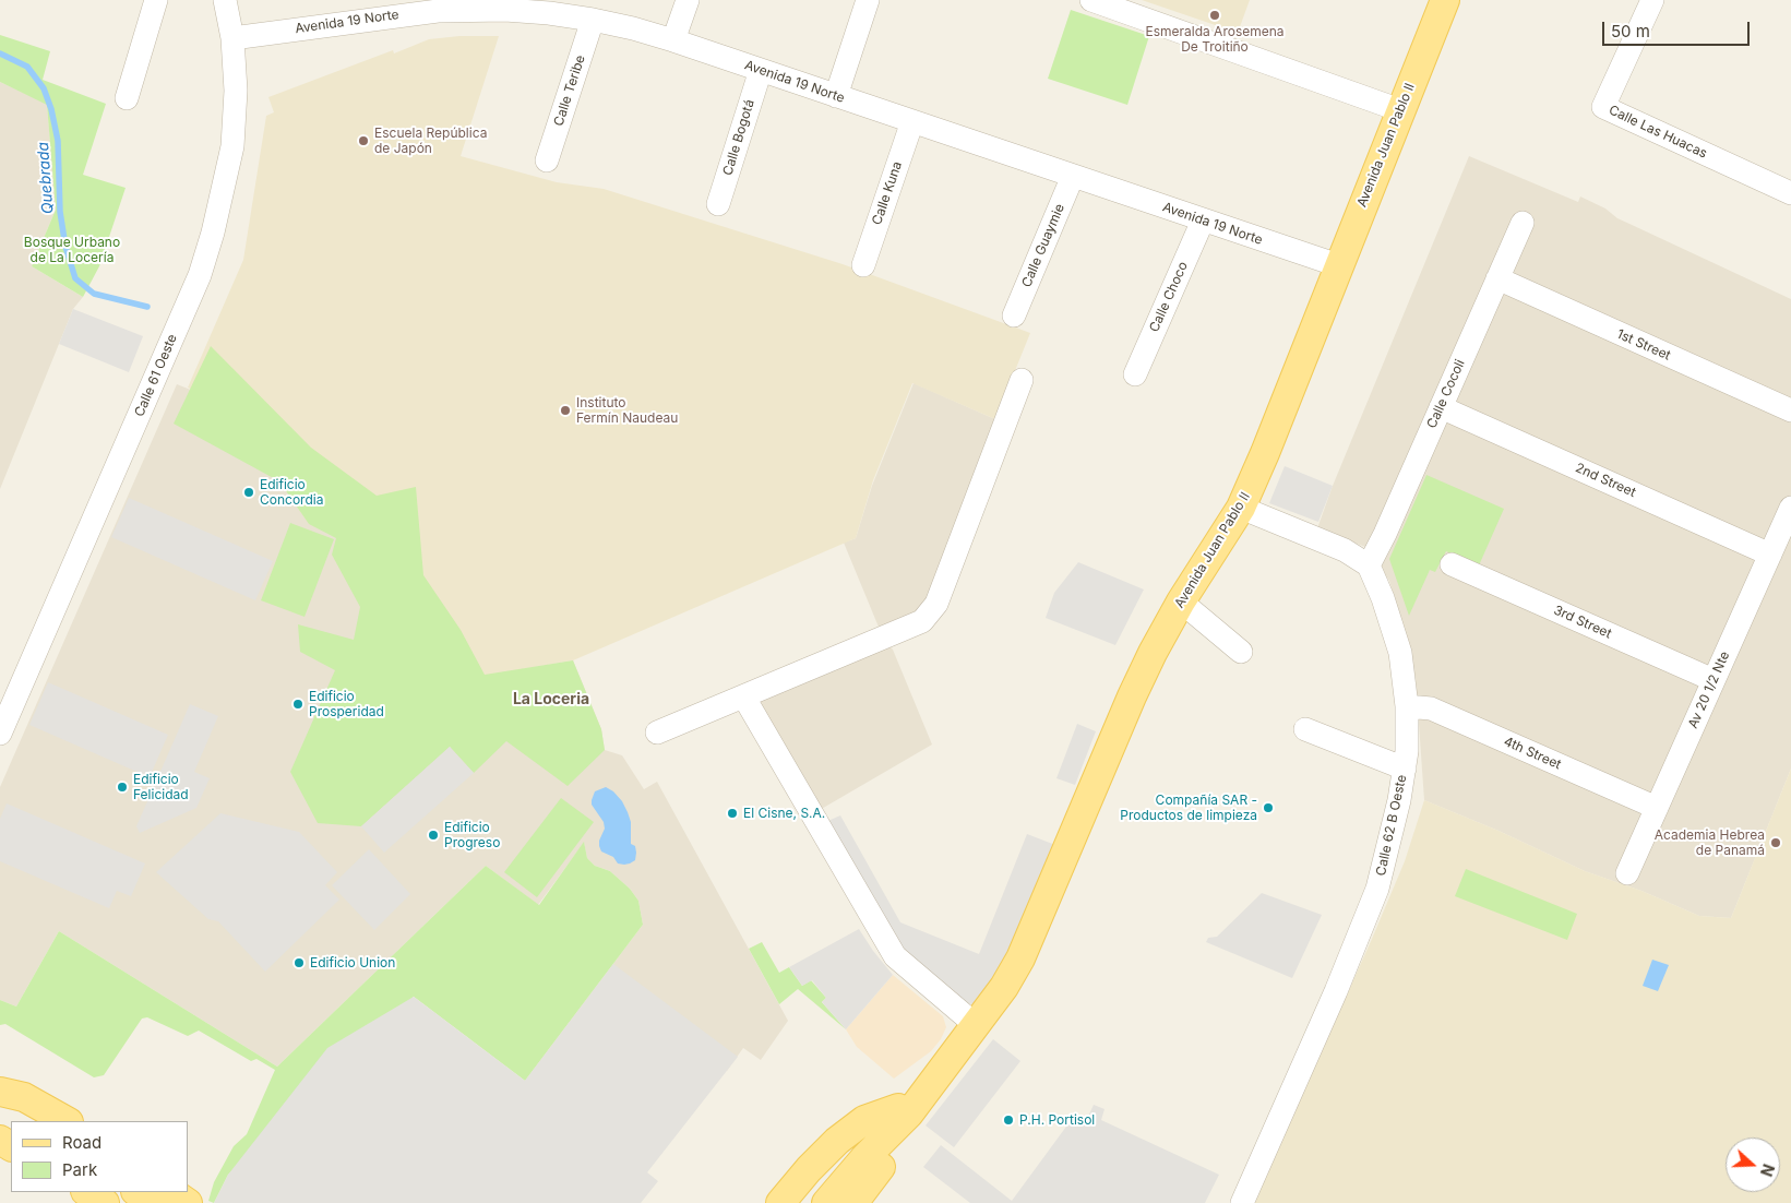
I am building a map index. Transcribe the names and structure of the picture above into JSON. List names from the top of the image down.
{
  "streets": {
    "main road": ["Avenida Juan Pablo II"],
    "street": [
      "Avenida 19 Norte",
      "Calle Teribe",
      "Calle Las Huacas",
      "Calle Bogotá",
      "Calle Kuna",
      "Calle Guaymie",
      "Calle Choco",
      "1st Street",
      "Calle 61 Oeste",
      "Calle Cocoli",
      "2nd Street",
      "3rd Street",
      "Av 20 1/2 Nte",
      "4th Street",
      "Calle 62 B Oeste"
    ]
  },
  "crossings": [
    ["Avenida 19 Norte", "Calle Teribe"],
    ["Avenida 19 Norte", "Calle Bogotá"],
    ["Avenida 19 Norte", "Avenida Juan Pablo II"],
    ["Avenida 19 Norte", "Calle Kuna"],
    ["Avenida 19 Norte", "Calle Guaymie"],
    ["Avenida 19 Norte", "Calle Choco"],
    ["Avenida 19 Norte", "Calle 61 Oeste"],
    ["1st Street", "Calle Cocoli"],
    ["Calle Cocoli", "2nd Street"],
    ["Calle Cocoli", "Calle 62 B Oeste"],
    ["2nd Street", "Av 20 1/2 Nte"],
    ["3rd Street", "Av 20 1/2 Nte"],
    ["Av 20 1/2 Nte", "4th Street"],
    ["4th Street", "Calle 62 B Oeste"]
  ],
  "districts": ["La Loceria"],
  "water": ["Quebrada"],
  "parks": ["Bosque Urbano de La Locería"],
  "places": [
    "Esmeralda Arosemena De Troitiño",
    "Escuela República de Japón",
    "Instituto Fermín Naudeau",
    "Edificio Concordia",
    "Edificio Prosperidad",
    "Edificio Felicidad",
    "Compañía SAR - Productos de limpieza",
    "El Cisne, S.A.",
    "Edificio Progreso",
    "Academia Hebrea de Panamá",
    "Edificio Union",
    "P.H. Portisol"
  ],
  "legend": ["Road", "Park"],
  "scale_bar": "50 m",
  "north": "right"
}
